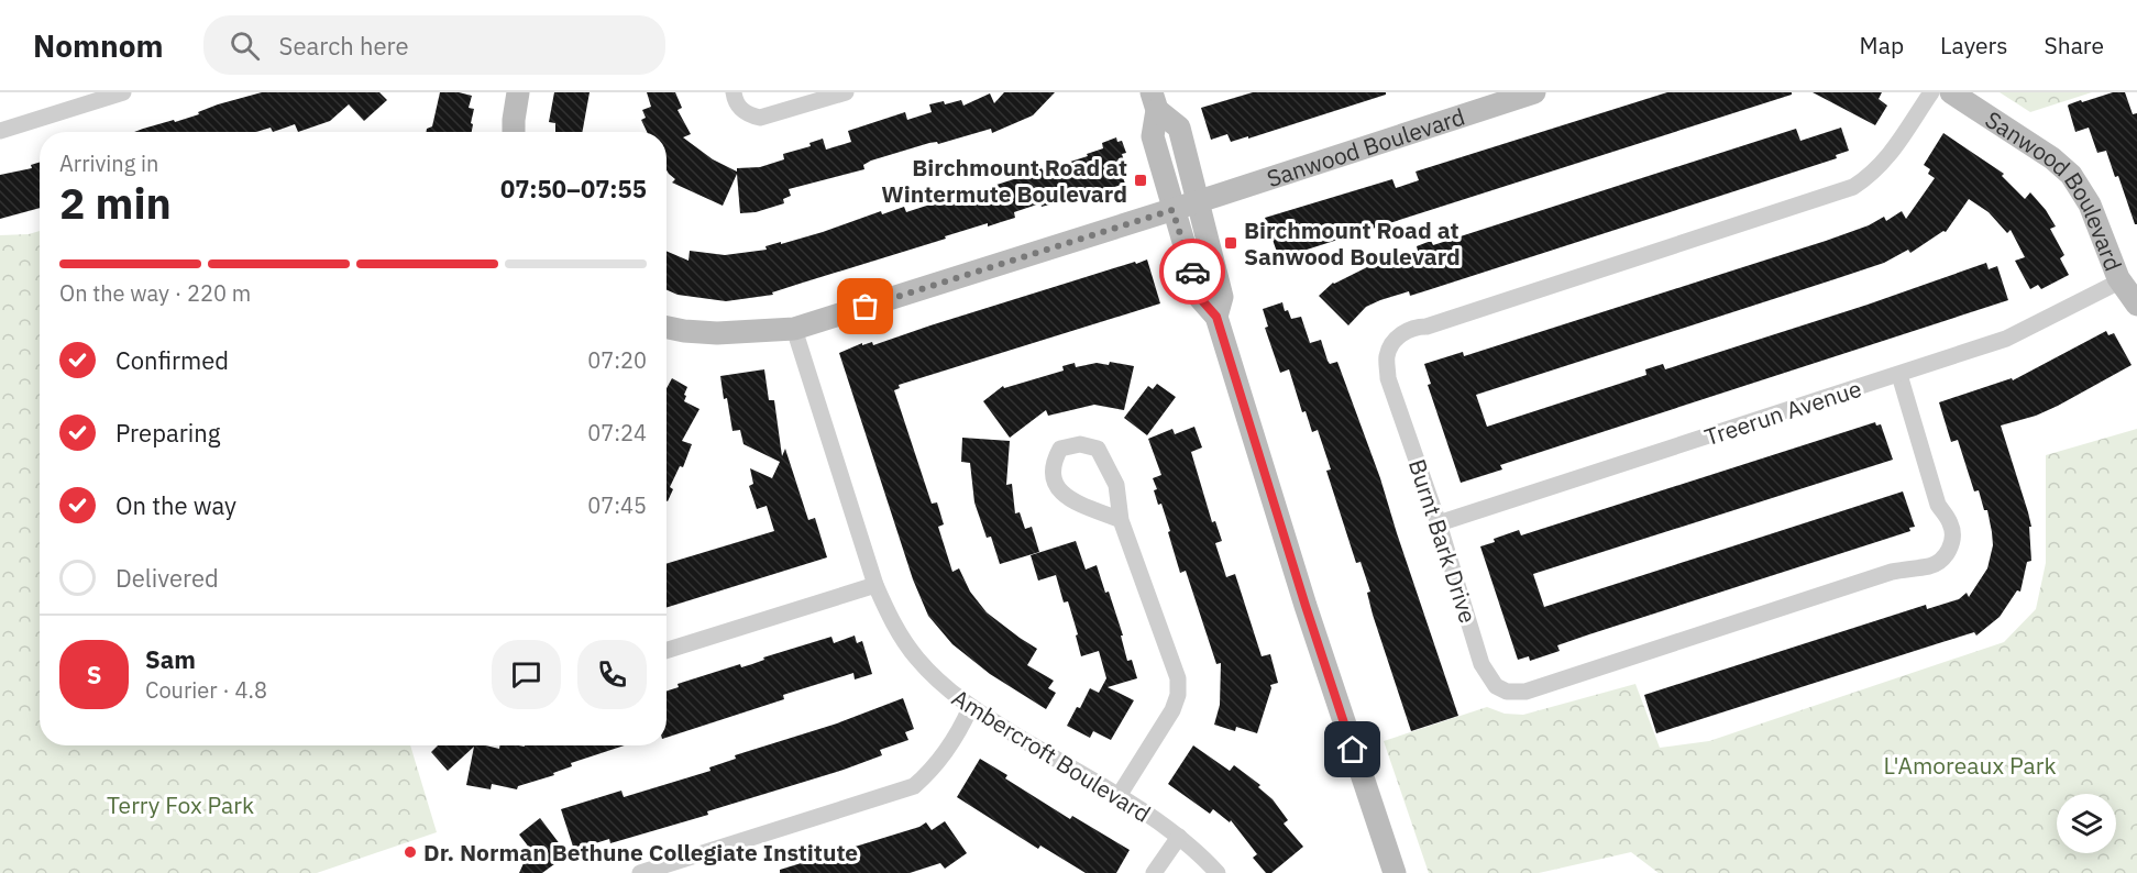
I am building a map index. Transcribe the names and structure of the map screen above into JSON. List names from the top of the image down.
{
  "streets": {
    "street": [
      "Sanwood Boulevard",
      "Treerun Avenue",
      "Burnt Bark Drive",
      "Ambercroft Boulevard"
    ]
  },
  "crossings": [
    ["Sanwood Boulevard", "Treerun Avenue"],
    ["Sanwood Boulevard", "Ambercroft Boulevard"],
    ["Treerun Avenue", "Burnt Bark Drive"]
  ],
  "parks": ["L'Amoreaux Park", "Terry Fox Park"],
  "places": {
    "transit": ["Birchmount Road at Wintermute Boulevard", "Birchmount Road at Sanwood Boulevard"],
    "other": ["Dr. Norman Bethune Collegiate Institute"]
  },
  "page": {
    "header": "Nomnom",
    "search": "Search here",
    "nav": ["Map", "Layers", "Share"],
    "heading": ["2 min", "Arriving in", "07:50–07:55"],
    "panel": ["Sam", "Courier · 4.8"],
    "bar": "On the way · 220 m",
    "list": [
      ["Confirmed", "07:20"],
      ["Preparing", "07:24"],
      ["On the way", "07:45"],
      "Delivered"
    ],
    "round": "S"
  }
}
